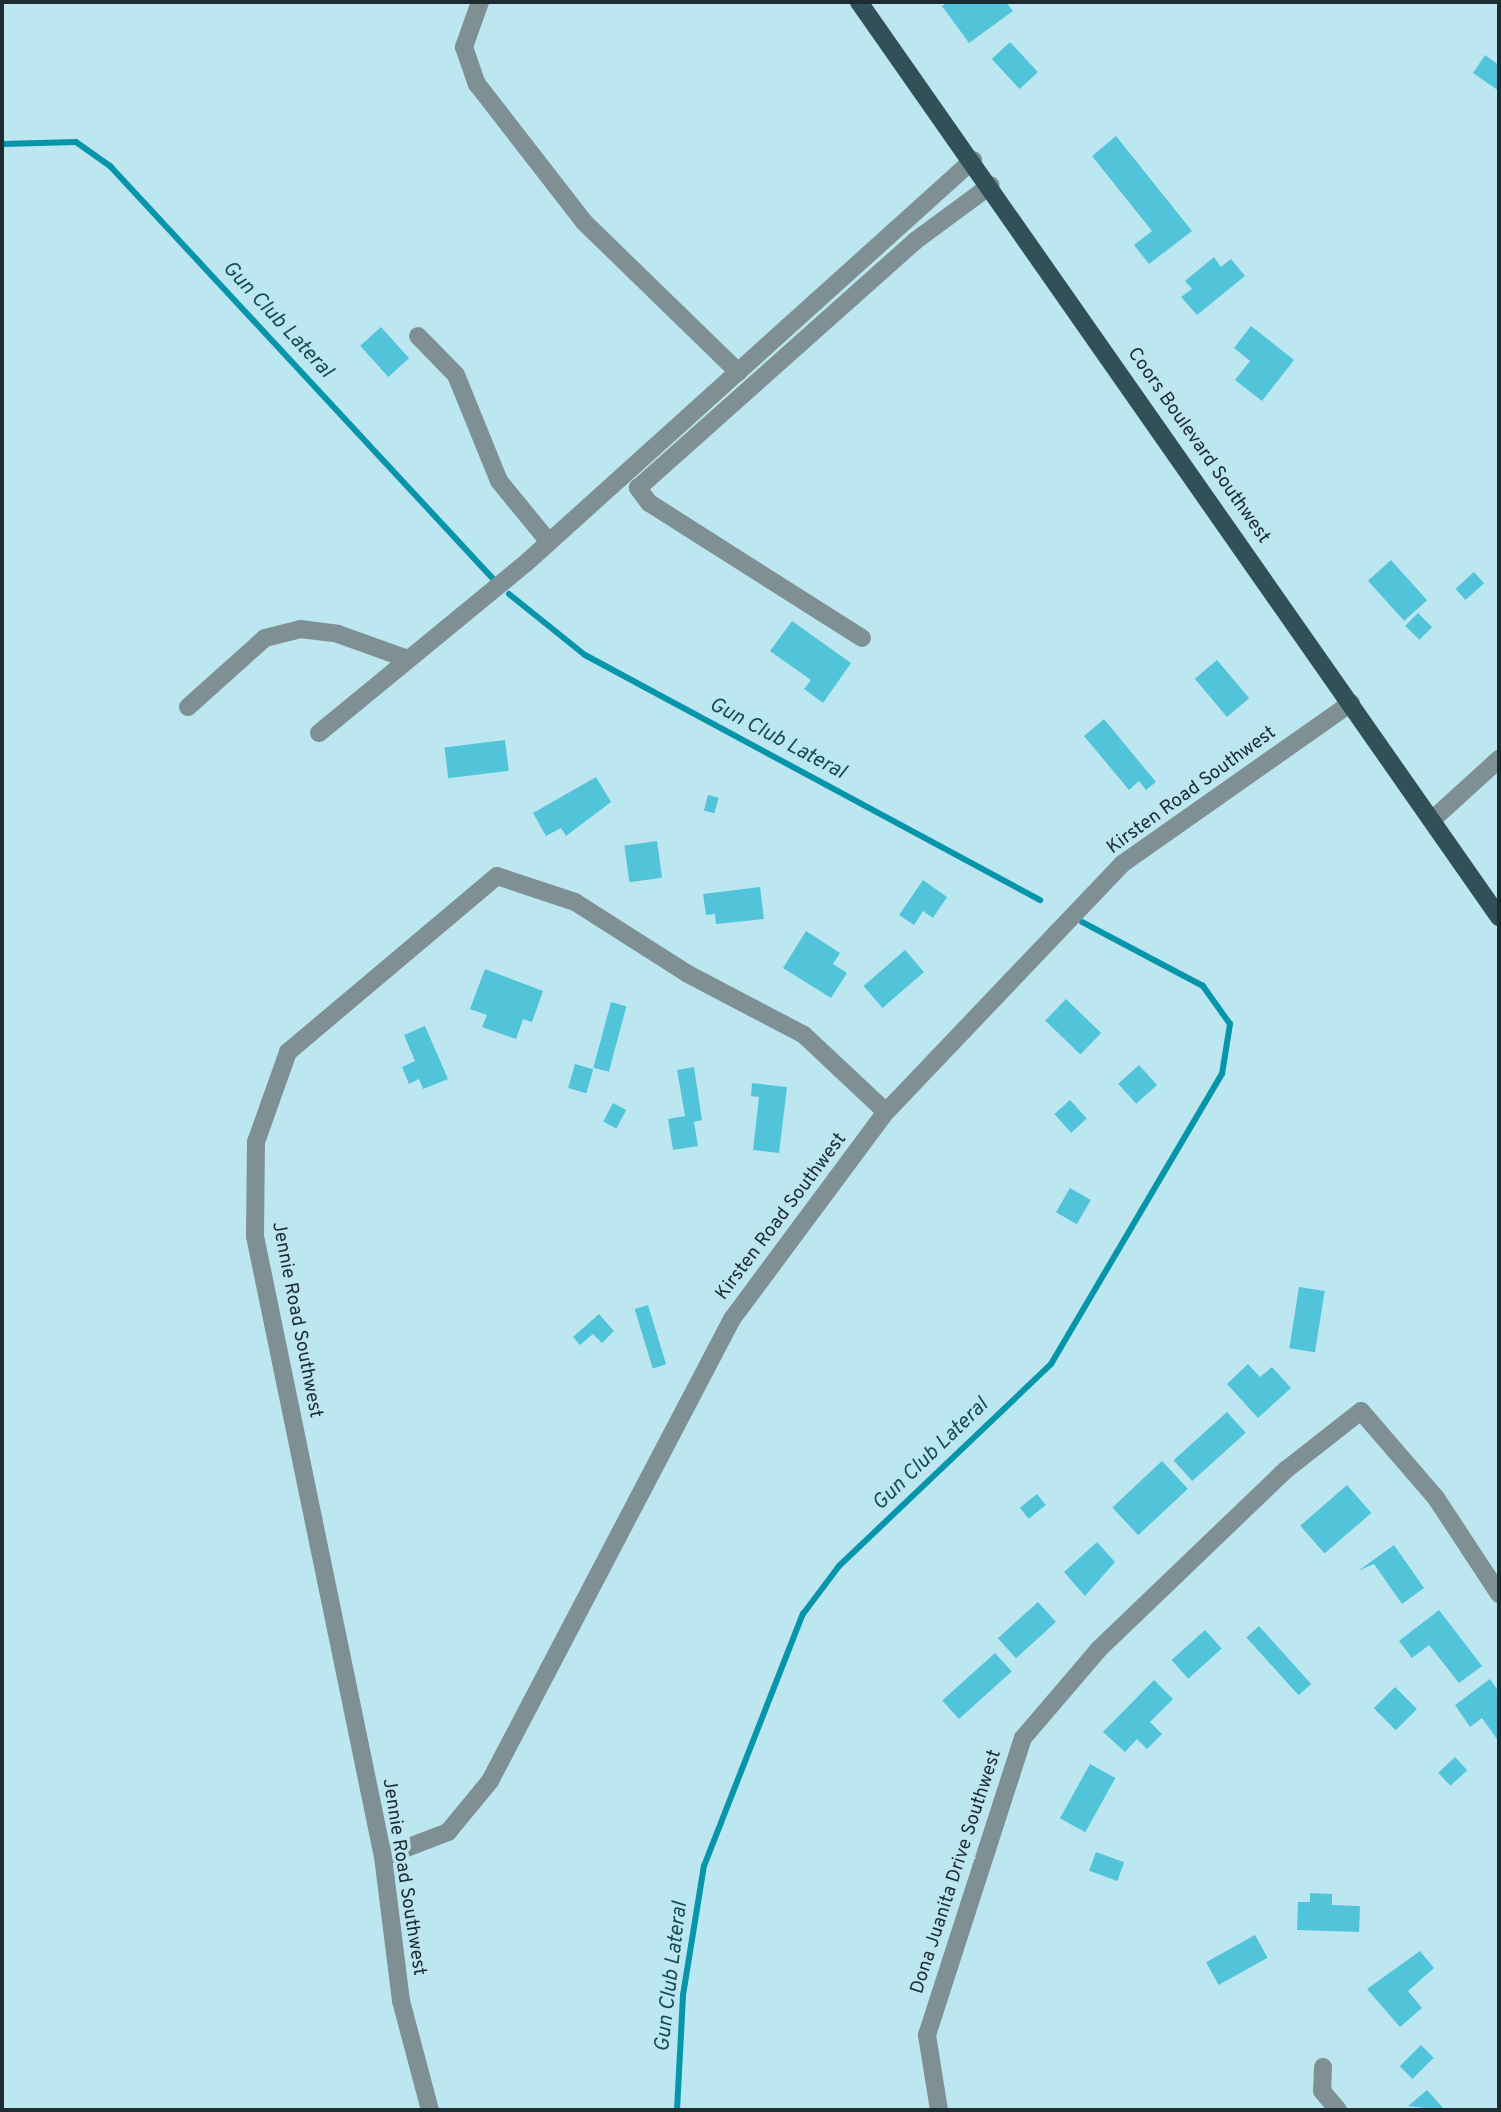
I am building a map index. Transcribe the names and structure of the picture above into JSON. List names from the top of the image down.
{
  "streets": {
    "main road": ["Coors Boulevard Southwest"],
    "street": ["Kirsten Road Southwest", "Jennie Road Southwest", "Dona Juanita Drive Southwest"]
  },
  "crossings": [
    ["Coors Boulevard Southwest", "Kirsten Road Southwest"],
    ["Kirsten Road Southwest", "Jennie Road Southwest"]
  ],
  "water": ["Gun Club Lateral"]
}
